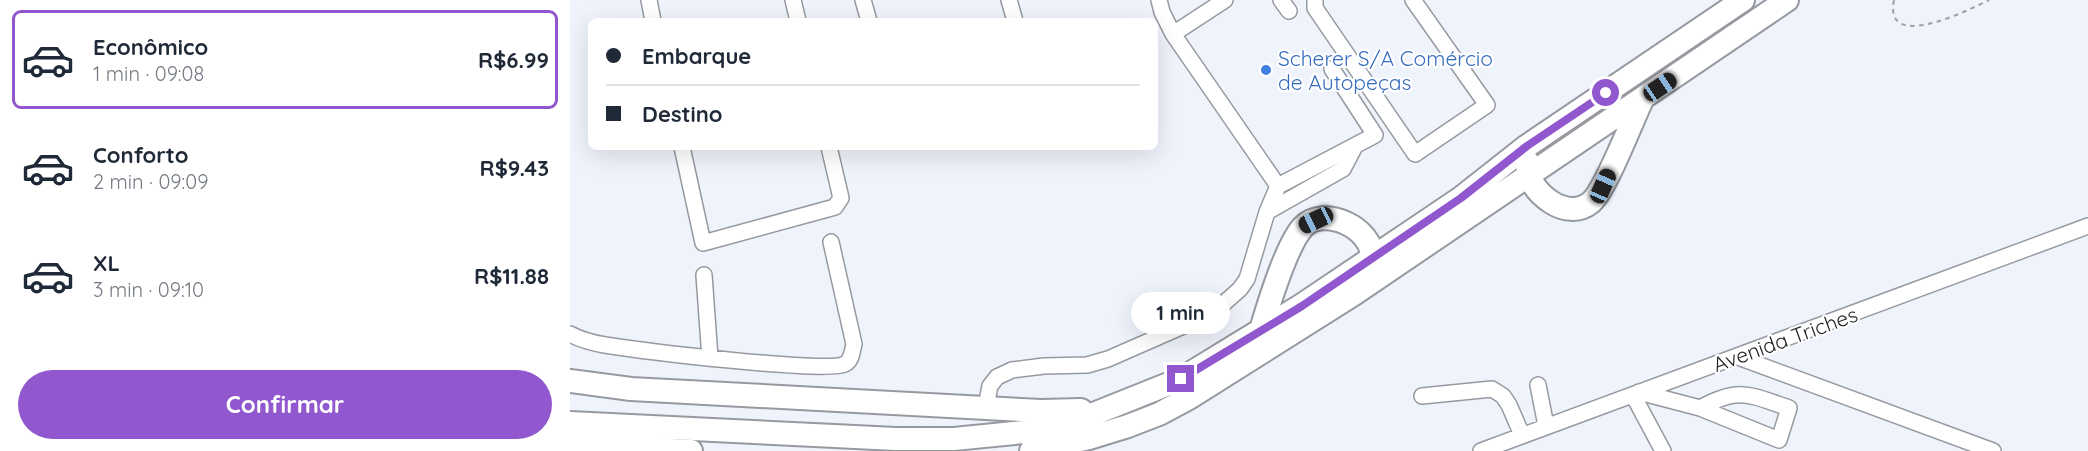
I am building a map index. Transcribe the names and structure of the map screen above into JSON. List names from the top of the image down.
{
  "streets": {
    "street": ["Avenida Triches"]
  },
  "places": ["Scherer S/A Comércio de Autopeças"],
  "page": {
    "list": [
      {
        "name": "Econômico",
        "note": "1 min · 09:08",
        "value": "R$6.99"
      },
      {
        "name": "Conforto",
        "note": "2 min · 09:09",
        "value": "R$9.43"
      },
      {
        "name": "XL",
        "note": "3 min · 09:10",
        "value": "R$11.88"
      }
    ],
    "banner": ["Embarque", "Destino"],
    "bubble": "1 min",
    "buttons": "Confirmar"
  }
}
